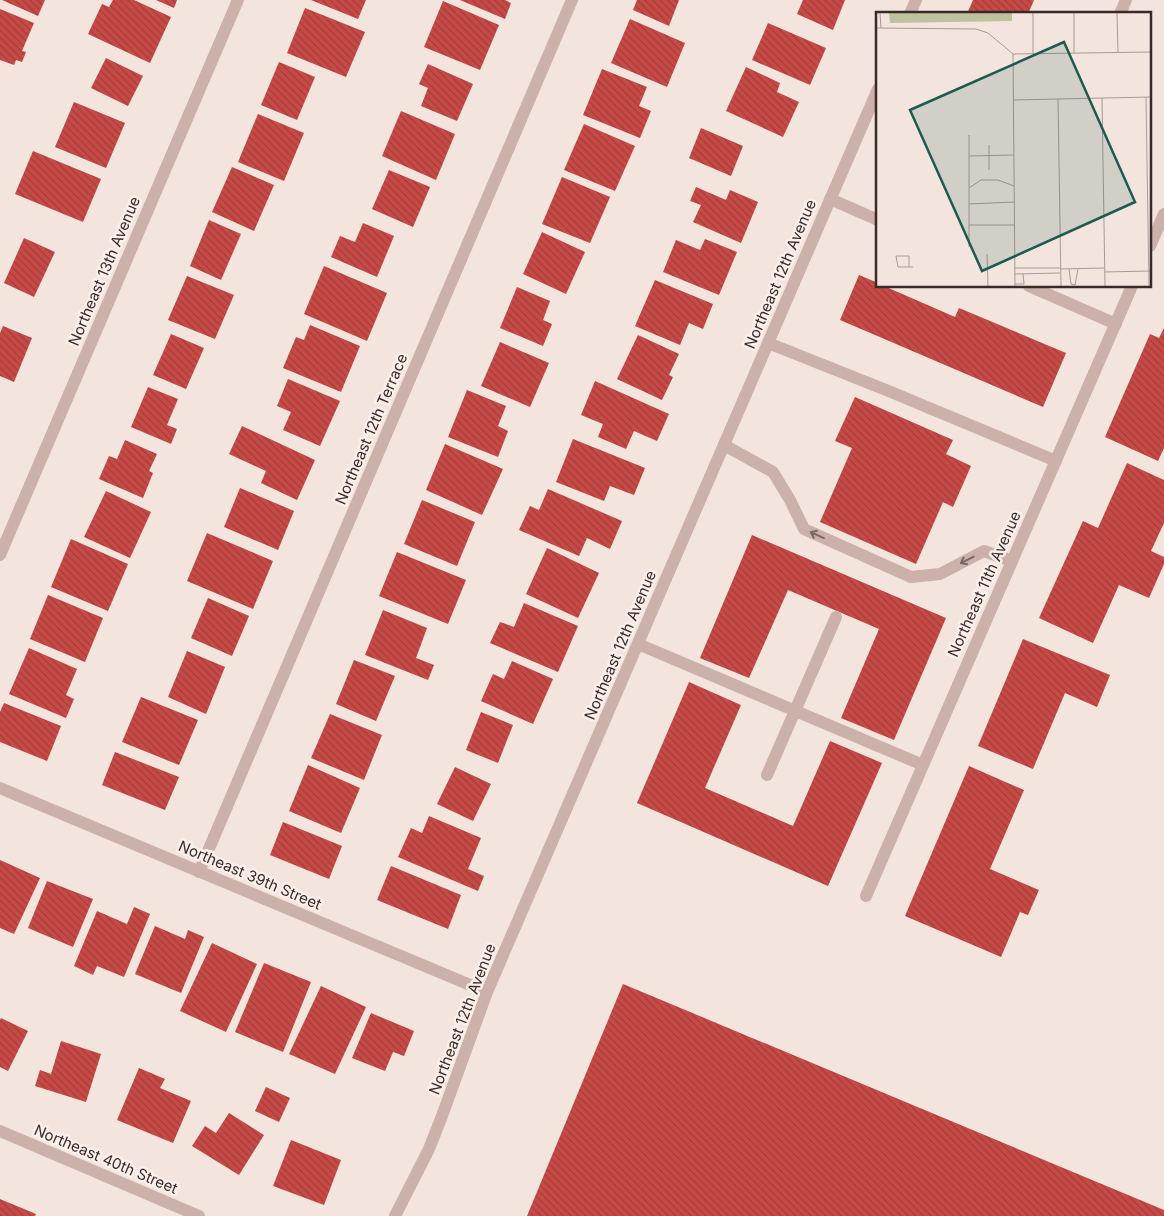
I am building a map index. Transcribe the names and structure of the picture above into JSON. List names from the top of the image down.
{
  "streets": {
    "street": [
      "Northeast 13th Avenue",
      "Northeast 12th Avenue",
      "Northeast 12th Terrace",
      "Northeast 11th Avenue",
      "Northeast 39th Street",
      "Northeast 40th Street"
    ]
  },
  "crossings": [
    ["Northeast 12th Avenue", "Northeast 39th Street"],
    ["Northeast 12th Terrace", "Northeast 39th Street"]
  ]
}
